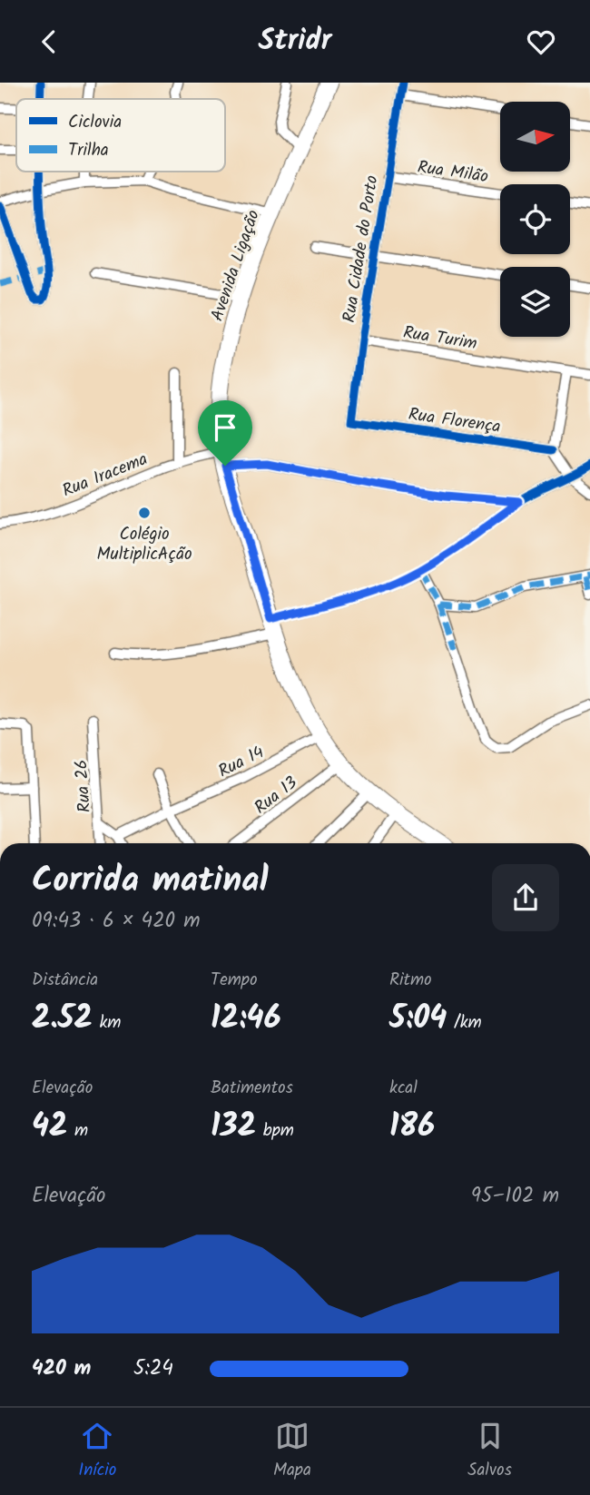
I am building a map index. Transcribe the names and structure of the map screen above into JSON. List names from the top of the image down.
{
  "streets": {
    "main road": ["Avenida Ligação"],
    "street": [
      "Rua Milão",
      "Rua Cidade do Porto",
      "Rua Turim",
      "Rua Florença",
      "Rua Iracema",
      "Rua 14",
      "Rua 26",
      "Rua 13"
    ]
  },
  "crossings": [
    ["Rua Milão", "Rua Cidade do Porto"],
    ["Rua Cidade do Porto", "Rua Turim"],
    ["Rua Cidade do Porto", "Rua Florença"],
    ["Avenida Ligação", "Rua Iracema"],
    ["Avenida Ligação", "Rua 14"],
    ["Avenida Ligação", "Rua 13"]
  ],
  "places": ["Colégio MultiplicAção"],
  "legend": ["Ciclovia", "Trilha"],
  "north": "right",
  "page": {
    "header": "Stridr",
    "heading": ["Corrida matinal", "09:43 · 6 × 420 m"],
    "stats": [
      ["Distância", "2.52 km"],
      ["Tempo", "12:46"],
      ["Ritmo", "5:04 /km"],
      ["Elevação", "42 m"],
      ["Batimentos", "132 bpm"],
      ["kcal", "186"]
    ],
    "chart": ["Elevação", "95–102 m"],
    "list": [
      {
        "name": "420 m",
        "note": "5:24"
      }
    ],
    "tabs": ["Início", "Mapa", "Salvos"]
  }
}
